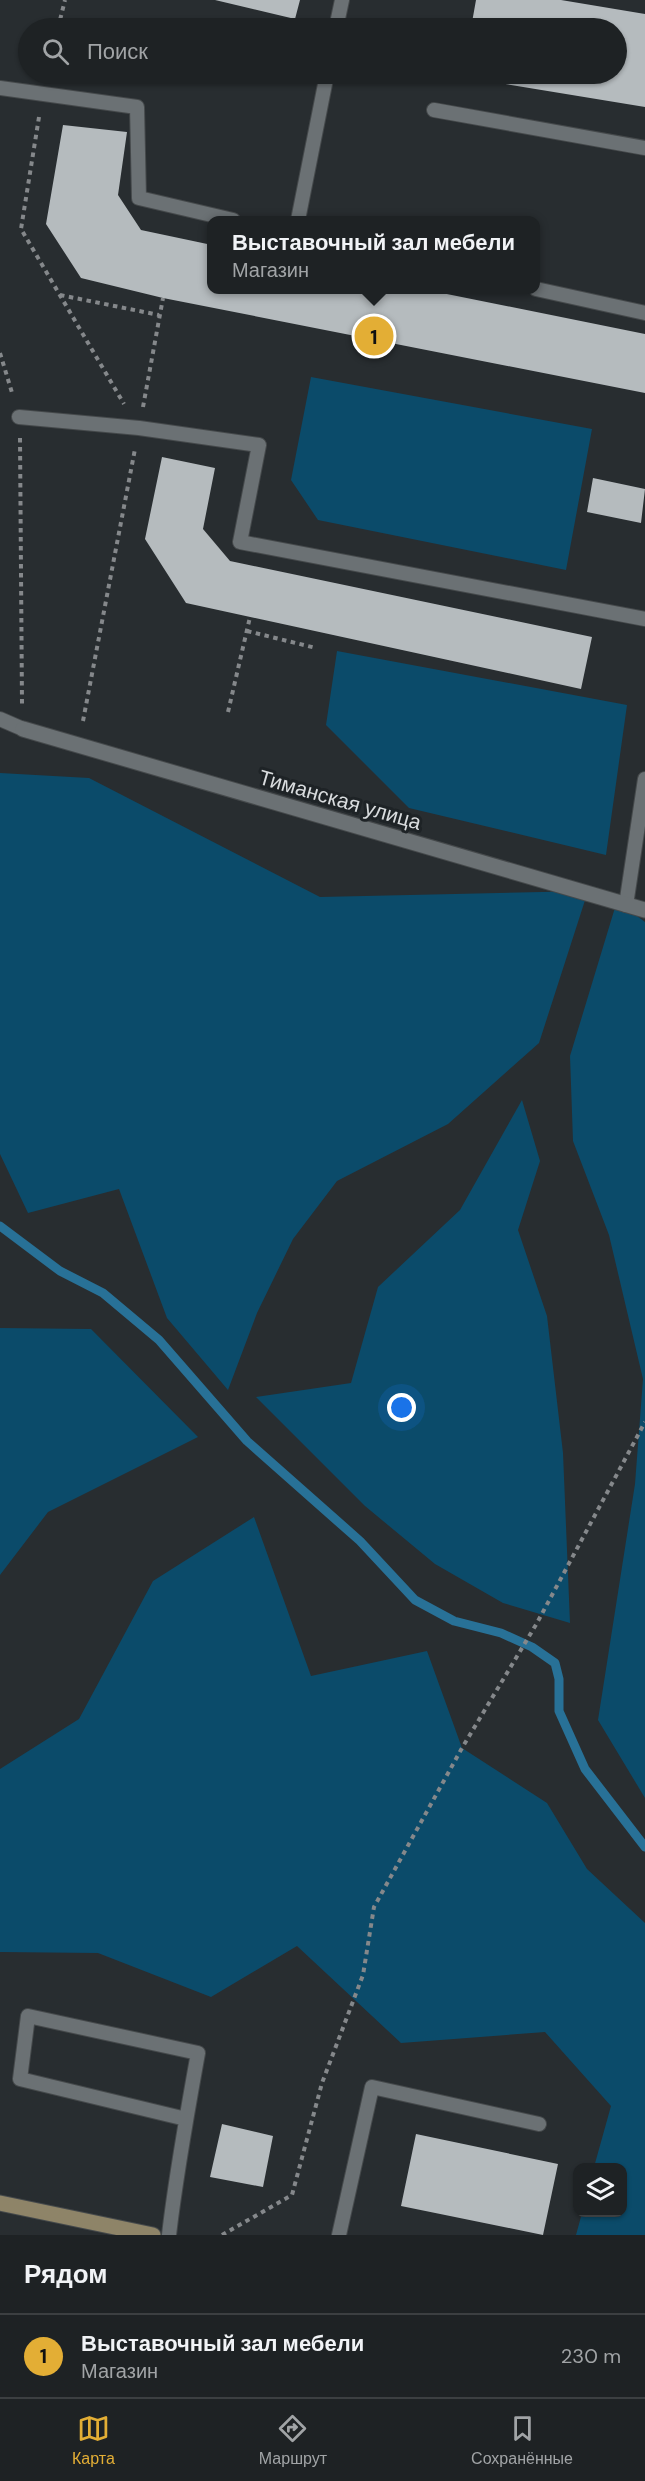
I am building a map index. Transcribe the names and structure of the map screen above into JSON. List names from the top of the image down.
{
  "streets": {
    "street": ["Тиманская улица"]
  },
  "page": {
    "search": "Поиск",
    "popup": ["Выставочный зал мебели", "Магазин"],
    "pins": "1",
    "heading": "Рядом",
    "list": [
      {
        "mark": "1",
        "name": "Выставочный зал мебели",
        "note": "Магазин",
        "value": "230 m"
      }
    ],
    "nav": ["Карта", "Маршрут", "Сохранённые"]
  }
}
